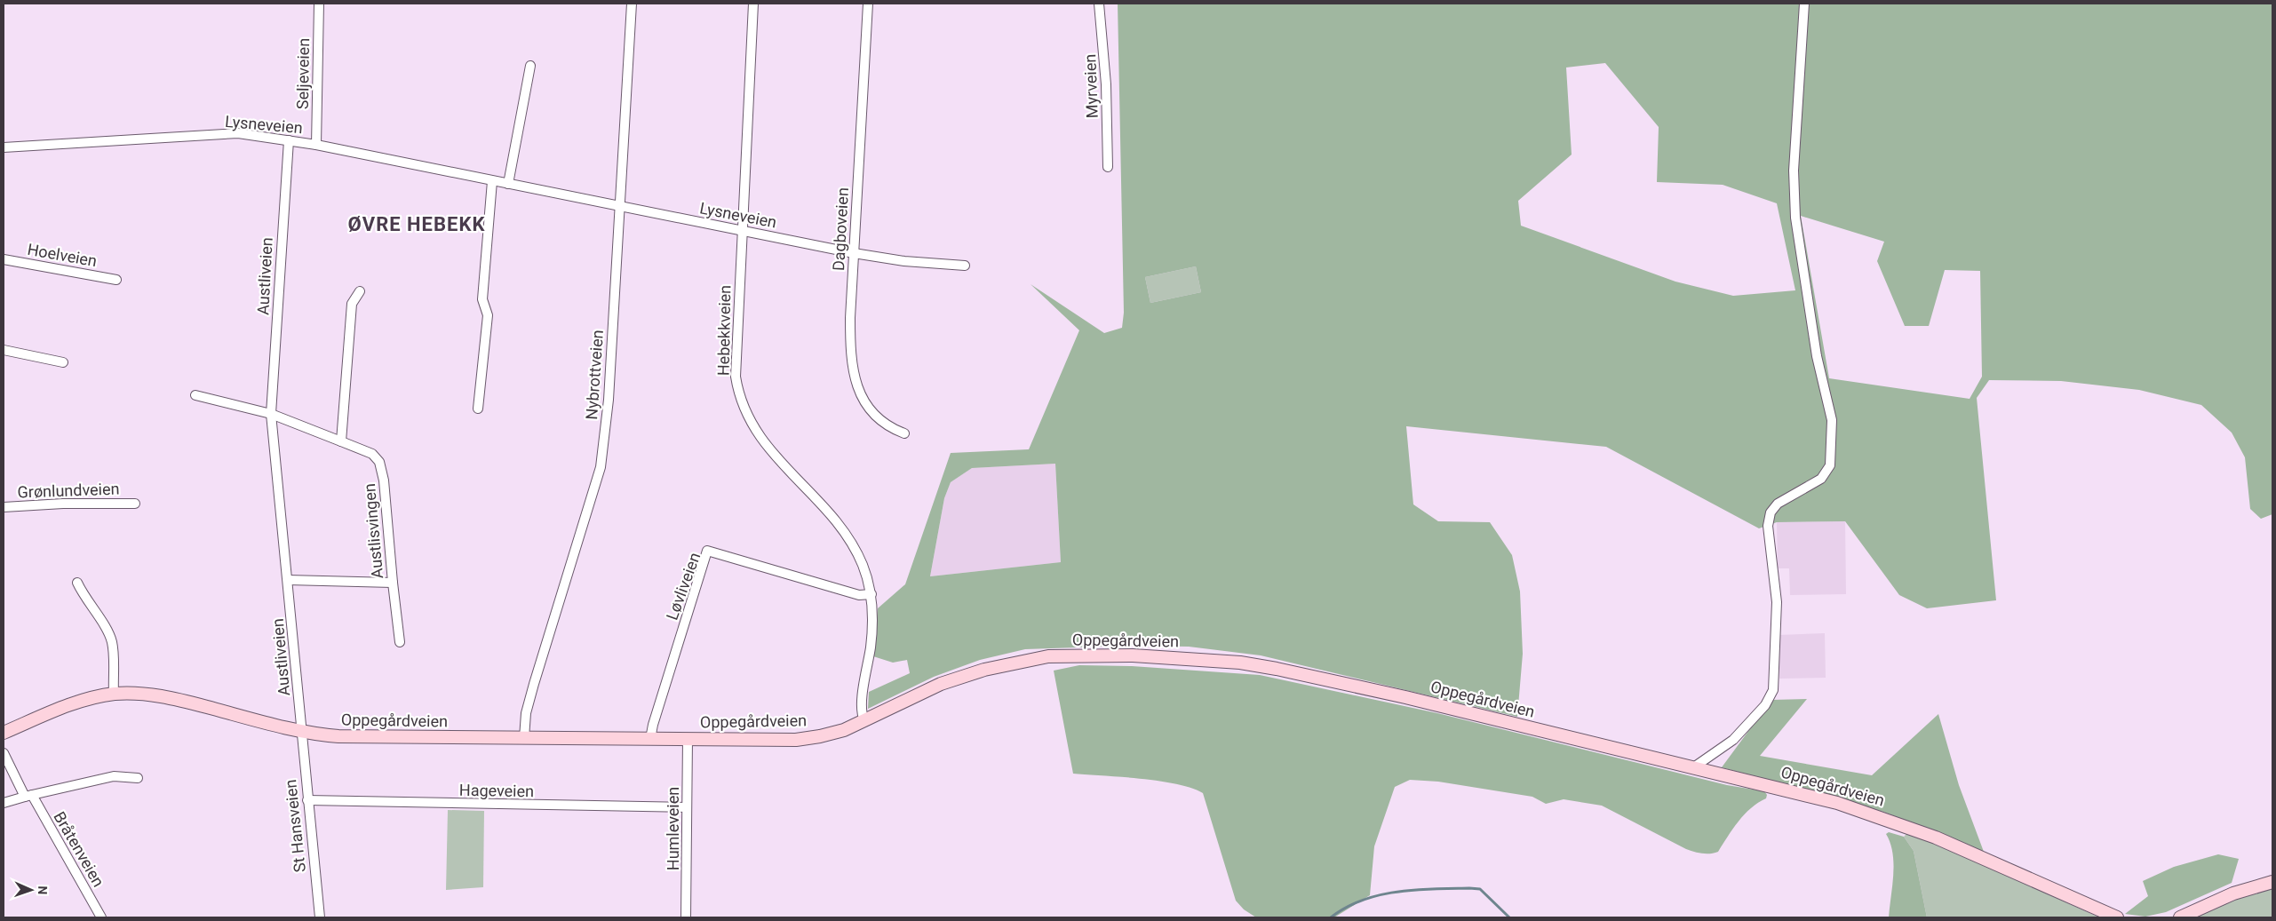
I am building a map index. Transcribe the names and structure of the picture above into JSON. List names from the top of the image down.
{
  "streets": {
    "main road": ["Oppegårdveien"],
    "street": [
      "Seljeveien",
      "Myrveien",
      "Lysneveien",
      "Dagboveien",
      "Hoelveien",
      "Austliveien",
      "Hebekkveien",
      "Nybrottveien",
      "Grønlundveien",
      "Austlisvingen",
      "Løvliveien",
      "Hageveien",
      "St Hansveien",
      "Humleveien",
      "Bråtenveien"
    ]
  },
  "crossings": [
    ["Seljeveien", "Lysneveien"],
    ["Lysneveien", "Dagboveien"],
    ["Lysneveien", "Austliveien"],
    ["Lysneveien", "Hebekkveien"],
    ["Lysneveien", "Nybrottveien"],
    ["Austliveien", "Austlisvingen"],
    ["Austliveien", "Oppegårdveien"],
    ["Austliveien", "St Hansveien"],
    ["Hebekkveien", "Løvliveien"],
    ["Hebekkveien", "Oppegårdveien"],
    ["Nybrottveien", "Oppegårdveien"],
    ["Løvliveien", "Oppegårdveien"],
    ["Oppegårdveien", "St Hansveien"],
    ["Oppegårdveien", "Humleveien"],
    ["Hageveien", "St Hansveien"],
    ["Hageveien", "Humleveien"]
  ],
  "districts": ["ØVRE HEBEKK"],
  "north": "right"
}
